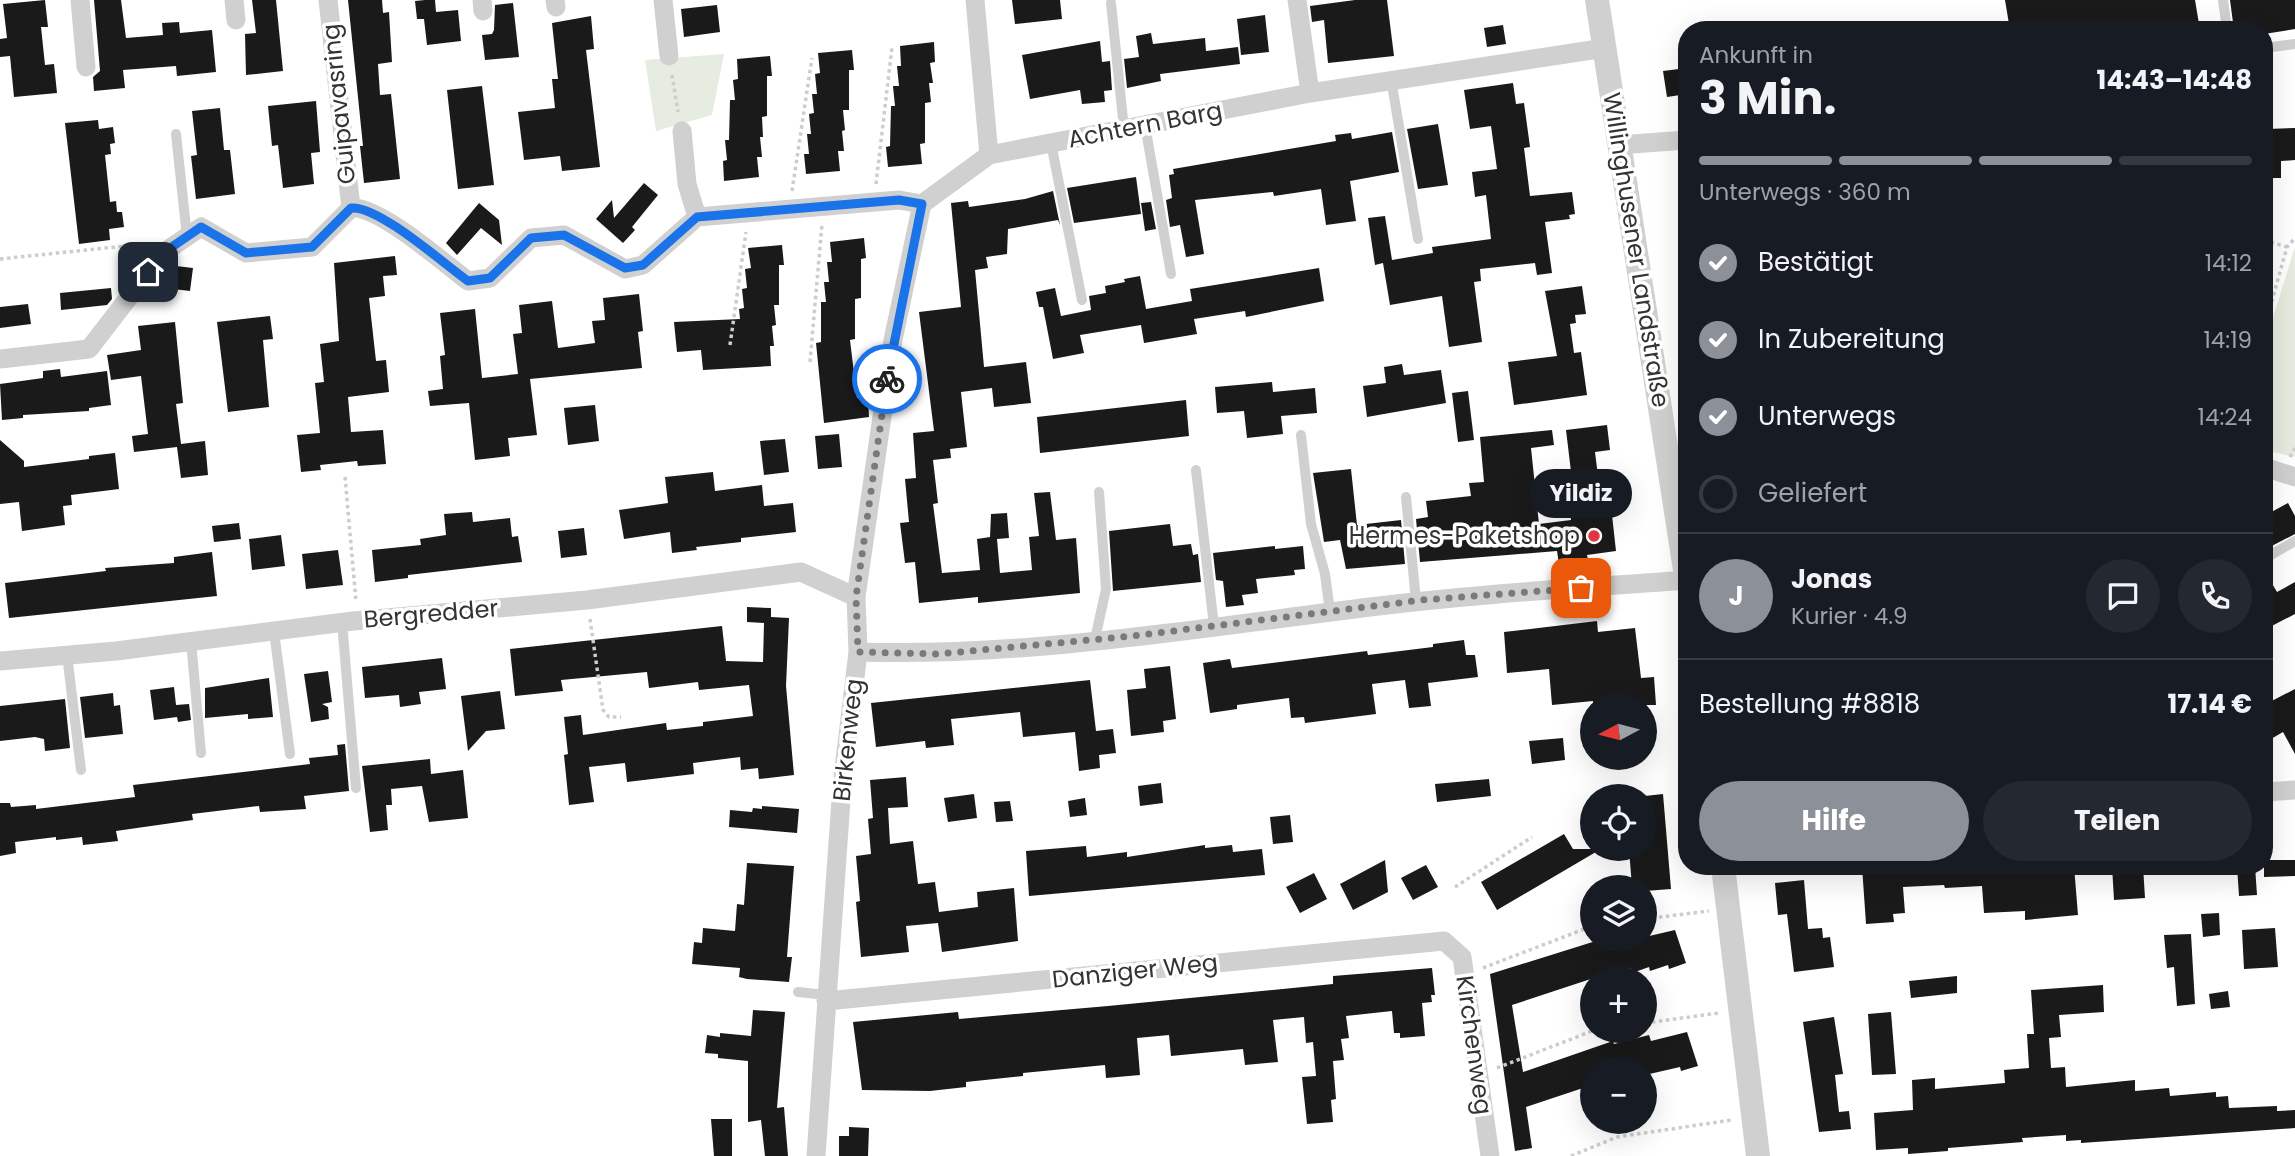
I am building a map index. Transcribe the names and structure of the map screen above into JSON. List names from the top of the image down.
{
  "streets": {
    "street": [
      "Guipavasring",
      "Achtern Barg",
      "Willinghusener Landstraße",
      "Bergredder",
      "Birkenweg",
      "Danziger Weg",
      "Kirchenweg"
    ]
  },
  "crossings": [
    ["Achtern Barg", "Willinghusener Landstraße"],
    ["Achtern Barg", "Birkenweg"],
    ["Bergredder", "Birkenweg"],
    ["Birkenweg", "Danziger Weg"],
    ["Danziger Weg", "Kirchenweg"]
  ],
  "places": ["Hermes-Paketshop", "Yildiz"],
  "north": "left",
  "page": {
    "heading": ["3 Min.", "Ankunft in", "14:43–14:48"],
    "panel": [
      "Jonas",
      "Kurier · 4.9",
      "Bestellung #8818",
      "17.14 €"
    ],
    "bar": "Unterwegs · 360 m",
    "list": [
      ["Bestätigt", "14:12"],
      ["In Zubereitung", "14:19"],
      ["Unterwegs", "14:24"],
      "Geliefert"
    ],
    "bubble": "Yildiz",
    "round": "J",
    "map_buttons": ["+", "−"],
    "buttons": ["Hilfe", "Teilen"]
  }
}
